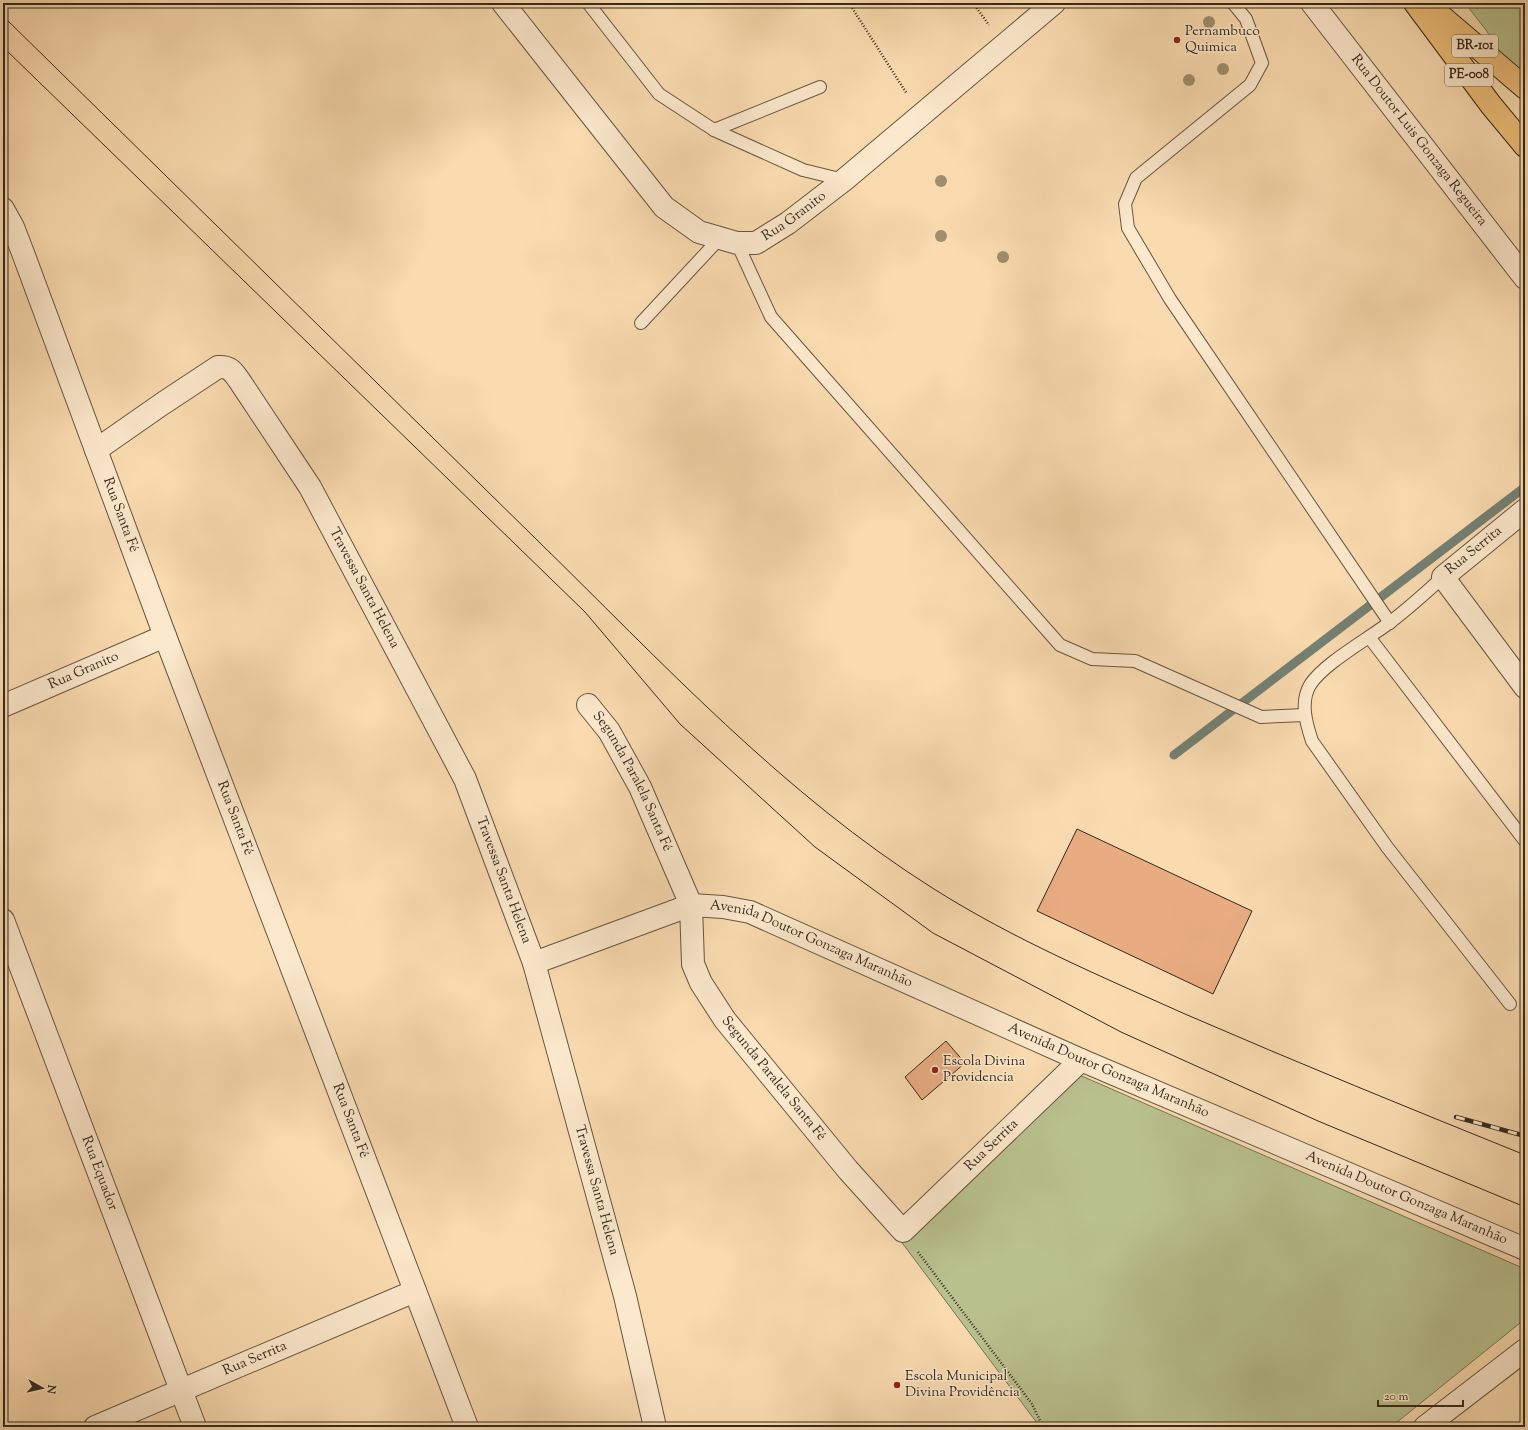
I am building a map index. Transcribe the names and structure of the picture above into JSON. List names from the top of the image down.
{
  "streets": {
    "highway": ["BR-101", "PE-008"],
    "street": [
      "Rua Doutor Luis Gonzaga Regueira",
      "Rua Granito",
      "Rua Santa Fé",
      "Rua Serrita",
      "Travessa Santa Helena",
      "Segunda Paralela Santa Fé",
      "Avenida Doutor Gonzaga Maranhão",
      "Rua Equador"
    ]
  },
  "crossings": [
    ["Rua Granito", "Rua Santa Fé"],
    ["Rua Santa Fé", "Rua Serrita"],
    ["Rua Santa Fé", "Travessa Santa Helena"],
    ["Rua Serrita", "Segunda Paralela Santa Fé"],
    ["Rua Serrita", "Avenida Doutor Gonzaga Maranhão"],
    ["Rua Serrita", "Rua Equador"],
    ["Segunda Paralela Santa Fé", "Avenida Doutor Gonzaga Maranhão"]
  ],
  "places": ["Pernambuco Quimica", "Escola Divina Providencia", "Escola Municipal Divina Providência"],
  "scale_bar": "20 m",
  "north": "right"
}
